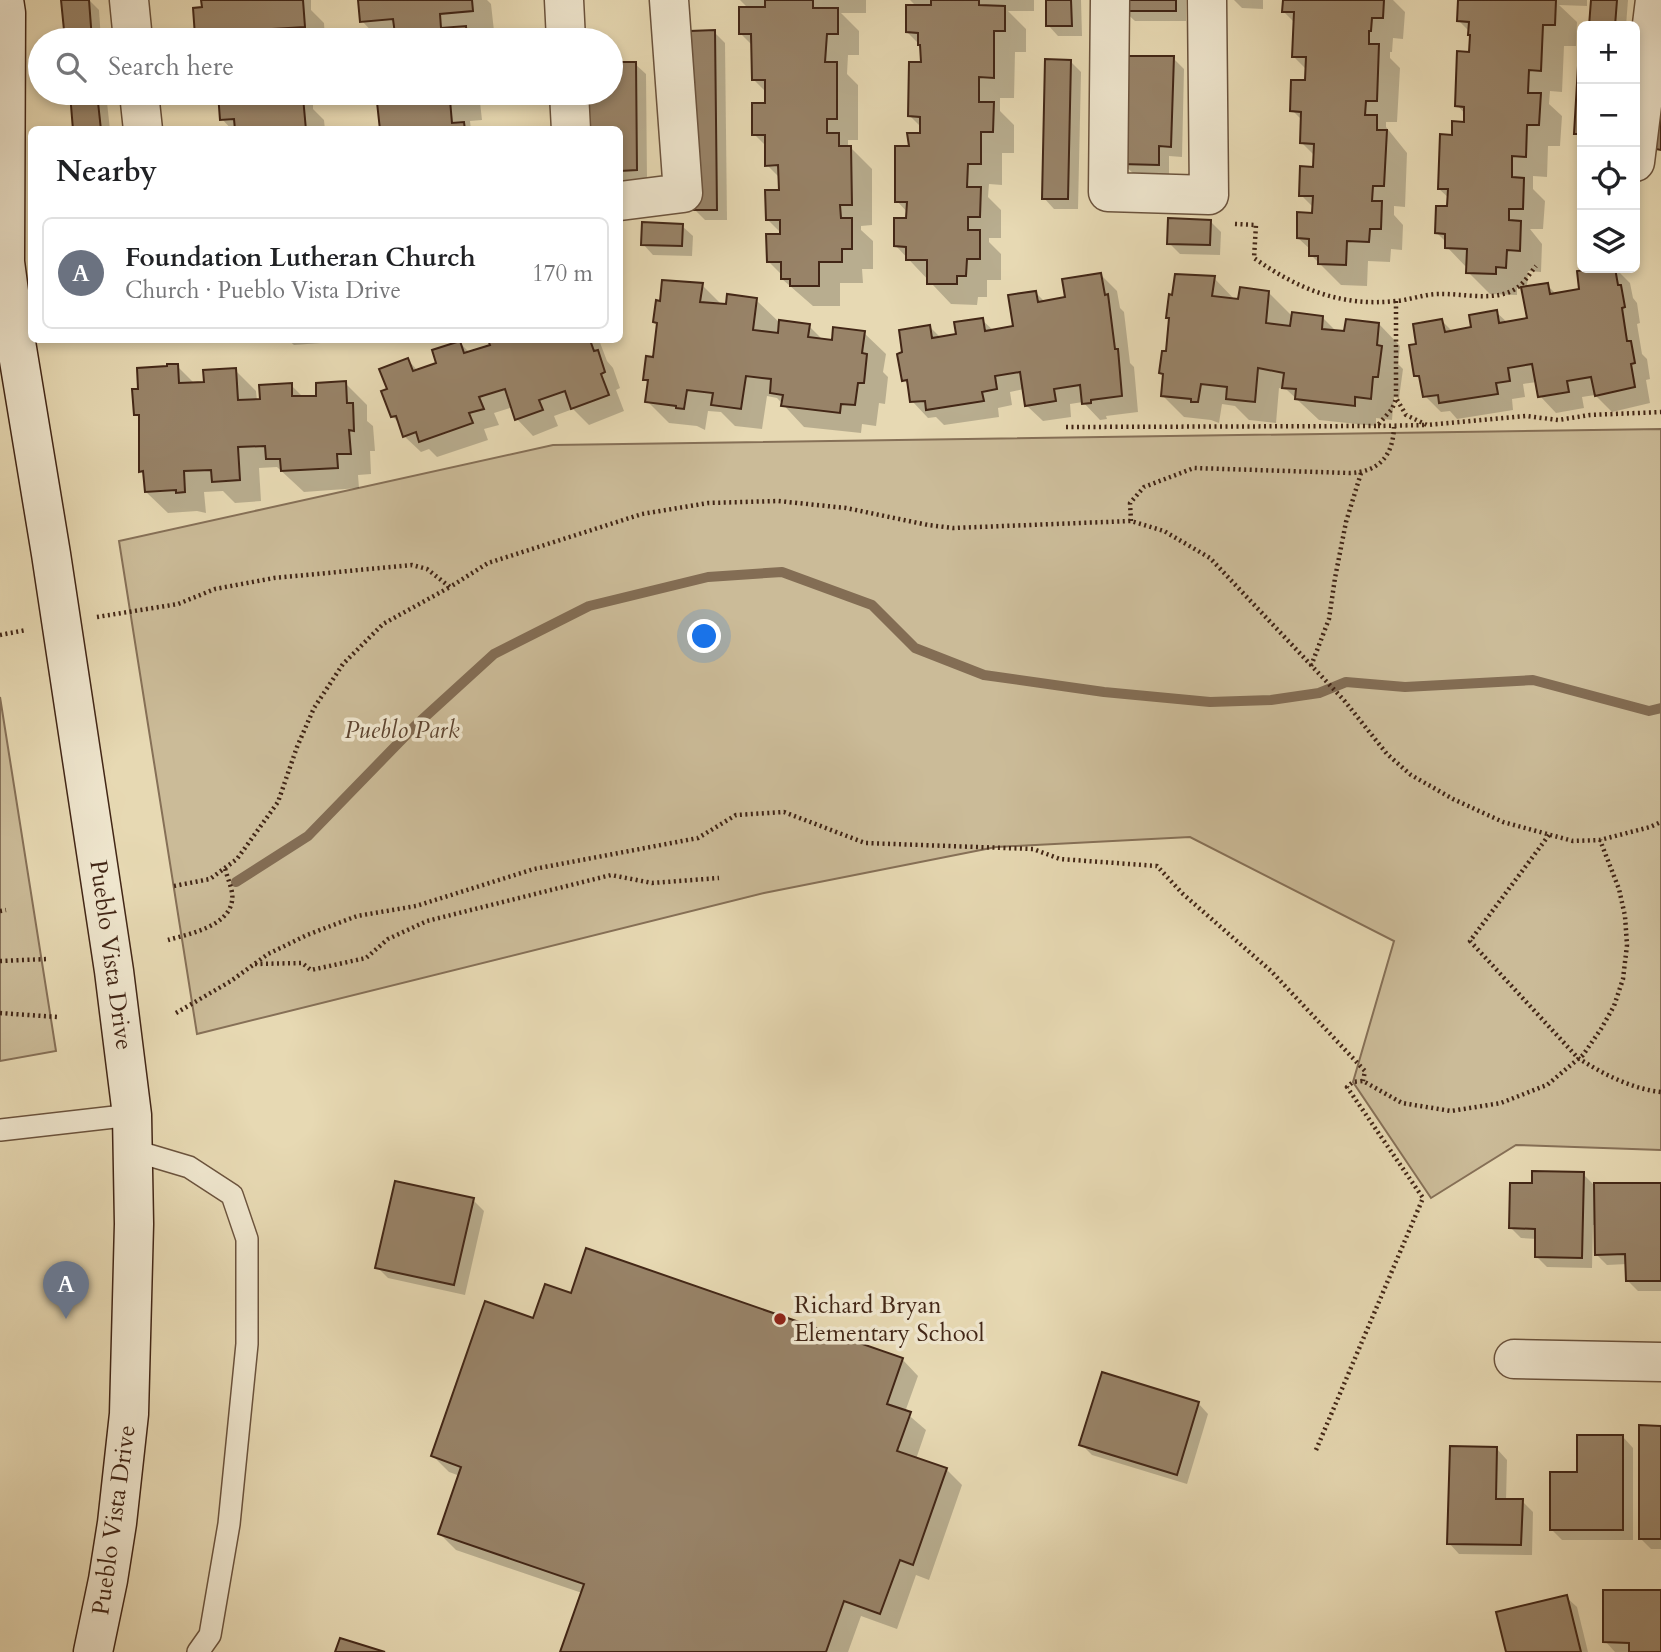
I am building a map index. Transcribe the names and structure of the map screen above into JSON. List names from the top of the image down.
{
  "streets": {
    "street": ["Pueblo Vista Drive"]
  },
  "parks": ["Pueblo Park"],
  "places": ["Richard Bryan Elementary School"],
  "page": {
    "map_buttons": ["+", "−"],
    "search": "Search here",
    "heading": "Nearby",
    "list": [
      {
        "mark": "A",
        "name": "Foundation Lutheran Church",
        "note": "Church · Pueblo Vista Drive",
        "value": "170 m"
      }
    ],
    "pins": "A"
  }
}
